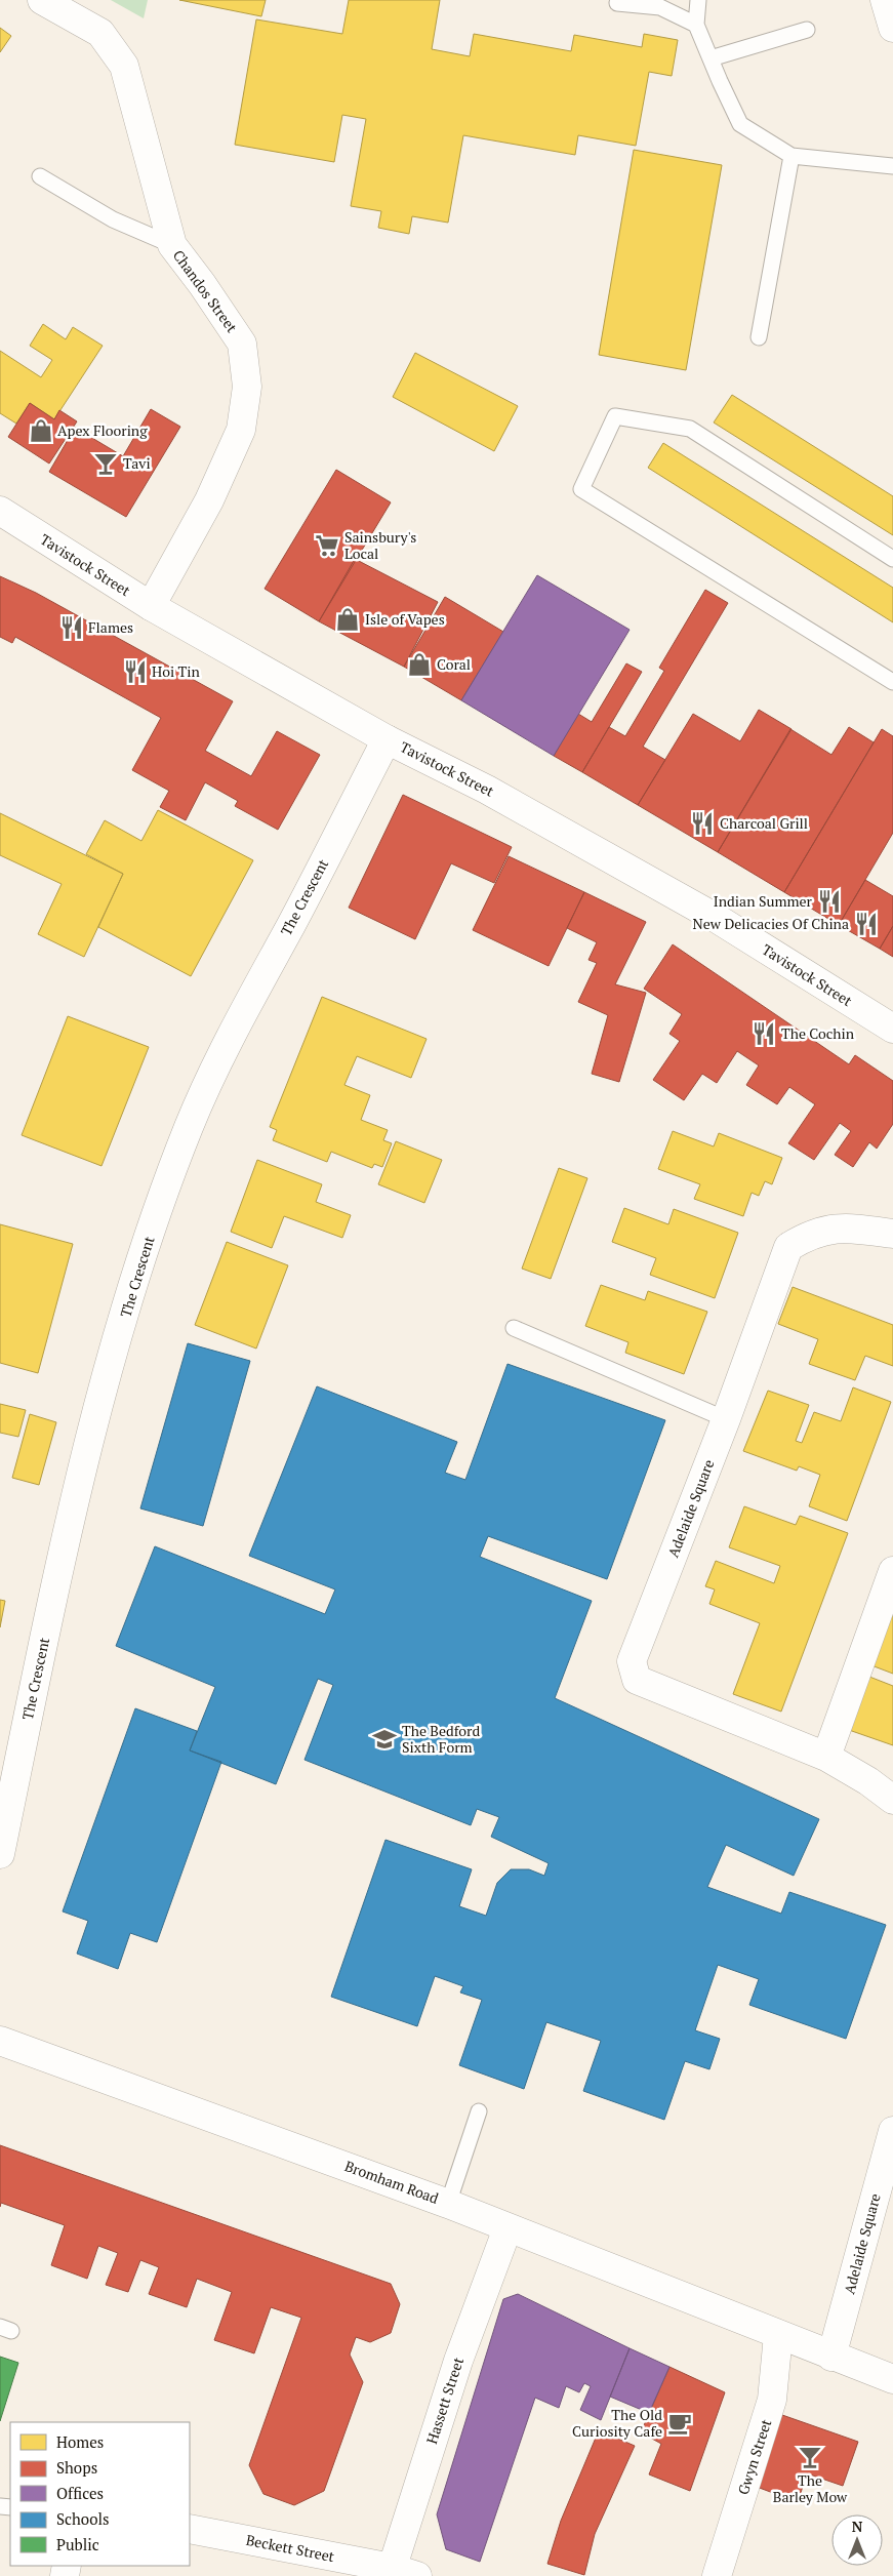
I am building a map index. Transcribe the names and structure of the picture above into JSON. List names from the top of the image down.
{
  "streets": {
    "street": [
      "Chandos Street",
      "Tavistock Street",
      "The Crescent",
      "Adelaide Square",
      "Bromham Road",
      "Hassett Street",
      "Gwyn Street",
      "Beckett Street"
    ]
  },
  "crossings": [
    ["Chandos Street", "Tavistock Street"],
    ["Tavistock Street", "The Crescent"],
    ["Adelaide Square", "Bromham Road"],
    ["Bromham Road", "Hassett Street"],
    ["Bromham Road", "Gwyn Street"],
    ["Hassett Street", "Beckett Street"]
  ],
  "places": {
    "shop": ["Apex Flooring", "Isle of Vapes", "Coral"],
    "bar": ["Tavi", "The Barley Mow"],
    "supermarket": ["Sainsbury's Local"],
    "restaurant": [
      "Flames",
      "Hoi Tin",
      "Charcoal Grill",
      "Indian Summer",
      "New Delicacies Of China",
      "The Cochin"
    ],
    "school or university": ["The Bedford Sixth Form"],
    "cafe": ["The Old Curiosity Cafe"]
  },
  "legend": [
    "Homes",
    "Shops",
    "Offices",
    "Schools",
    "Public"
  ],
  "north": "top"
}
